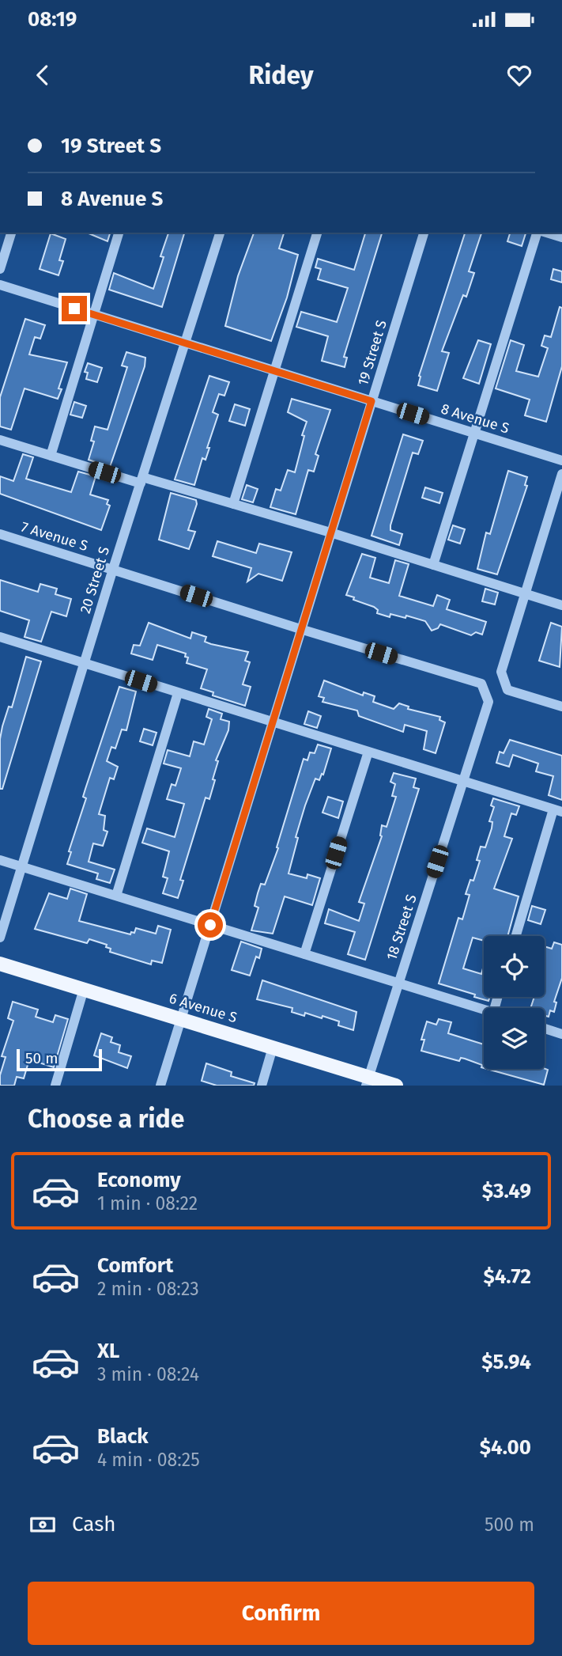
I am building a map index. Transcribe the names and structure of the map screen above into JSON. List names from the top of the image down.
{
  "streets": {
    "main road": ["6 Avenue S"],
    "street": [
      "19 Street S",
      "8 Avenue S",
      "7 Avenue S",
      "20 Street S",
      "18 Street S"
    ]
  },
  "crossings": [
    ["19 Street S", "8 Avenue S"],
    ["19 Street S", "7 Avenue S"],
    ["19 Street S", "6 Avenue S"],
    ["8 Avenue S", "20 Street S"],
    ["7 Avenue S", "20 Street S"],
    ["7 Avenue S", "18 Street S"],
    ["18 Street S", "6 Avenue S"]
  ],
  "scale_bar": "50 m",
  "page": {
    "status": "08:19",
    "header": "Ridey",
    "banner": ["19 Street S", "8 Avenue S"],
    "scale": "50 m",
    "heading": "Choose a ride",
    "list": [
      {
        "name": "Economy",
        "note": "1 min · 08:22",
        "value": "$3.49"
      },
      {
        "name": "Comfort",
        "note": "2 min · 08:23",
        "value": "$4.72"
      },
      {
        "name": "XL",
        "note": "3 min · 08:24",
        "value": "$5.94"
      },
      {
        "name": "Black",
        "note": "4 min · 08:25",
        "value": "$4.00"
      }
    ],
    "pay": ["Cash", "500 m"],
    "buttons": "Confirm"
  }
}
